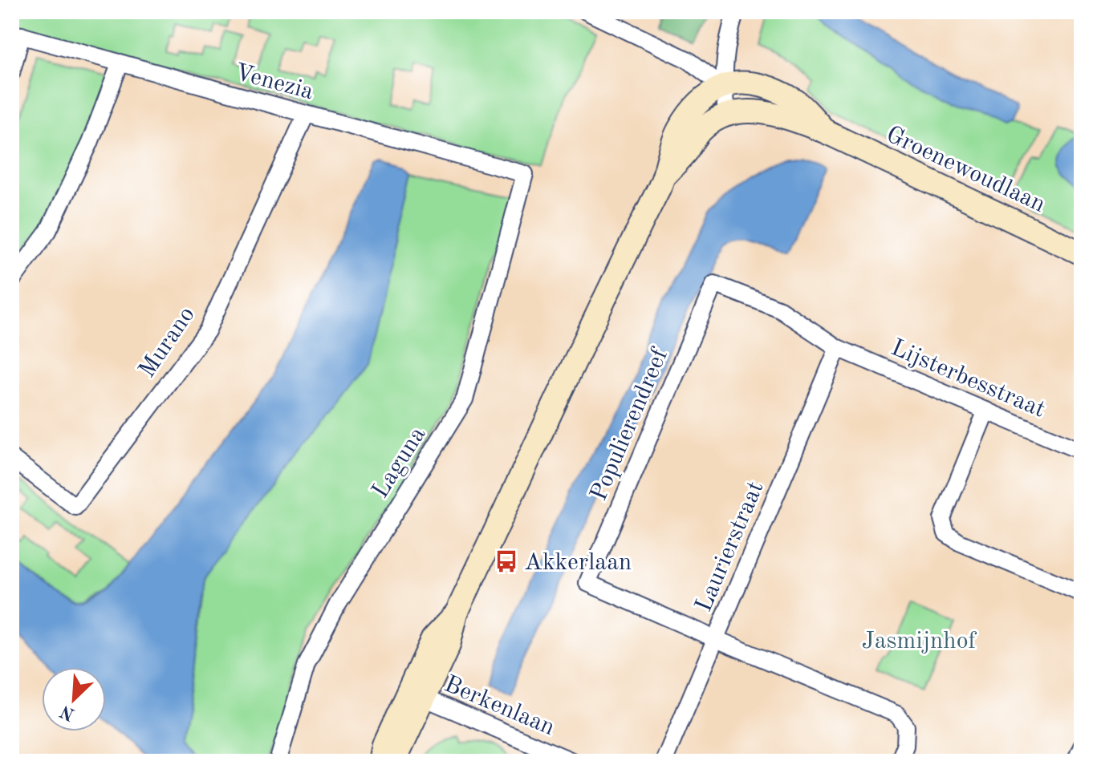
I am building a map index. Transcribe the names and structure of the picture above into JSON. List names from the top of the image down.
{
  "streets": {
    "street": [
      "Venezia",
      "Groenewoudlaan",
      "Murano",
      "Lijsterbesstraat",
      "Populierendreef",
      "Laguna",
      "Laurierstraat",
      "Berkenlaan"
    ]
  },
  "crossings": [
    ["Venezia", "Murano"],
    ["Venezia", "Laguna"],
    ["Lijsterbesstraat", "Populierendreef"],
    ["Lijsterbesstraat", "Laurierstraat"],
    ["Populierendreef", "Laurierstraat"]
  ],
  "parks": ["Jasmijnhof"],
  "places": {
    "bus stop": ["Akkerlaan"]
  },
  "north": "bottom left"
}
